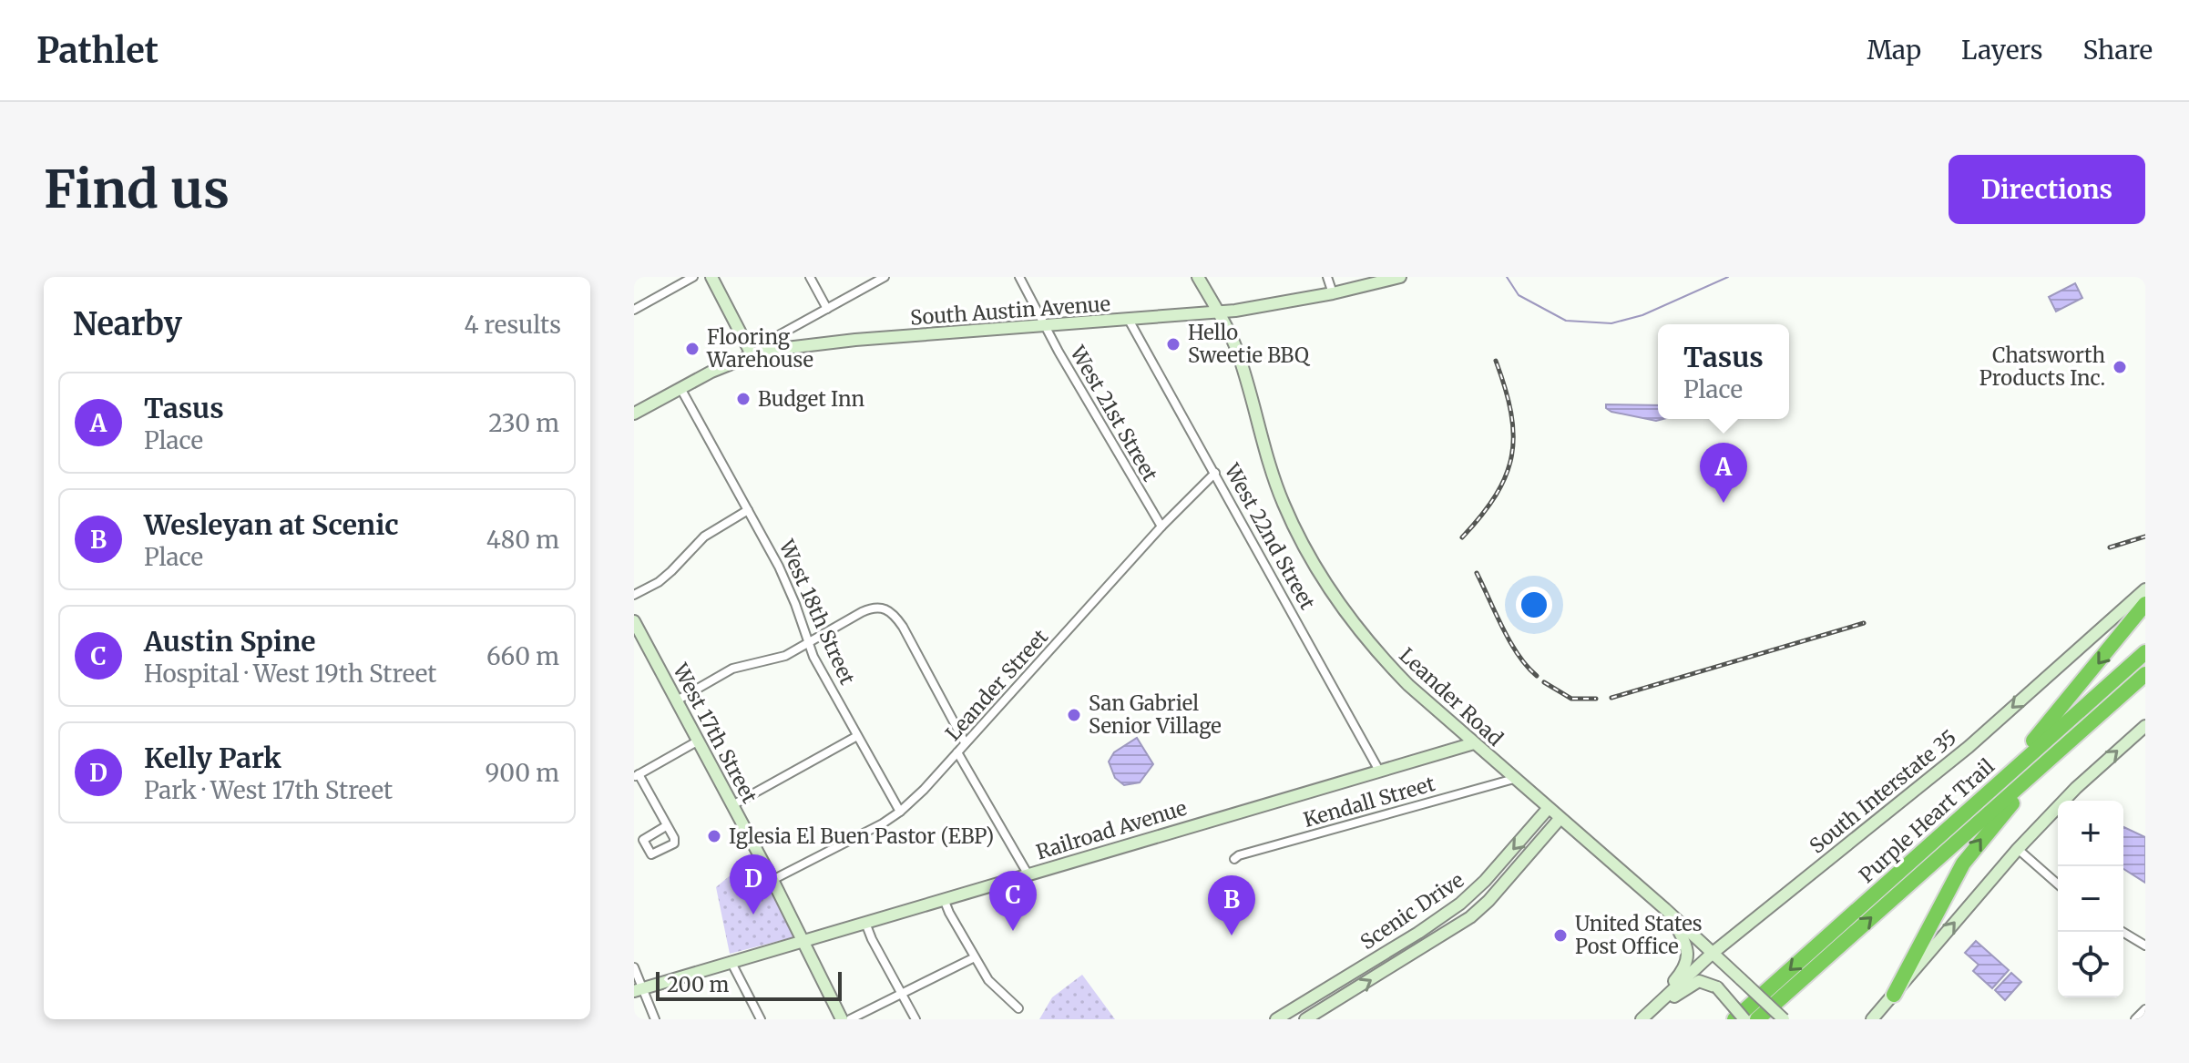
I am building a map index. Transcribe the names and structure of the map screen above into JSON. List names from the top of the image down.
{
  "streets": {
    "highway": ["Purple Heart Trail"],
    "main road": [
      "South Austin Avenue",
      "Leander Road",
      "West 17th Street",
      "South Interstate 35",
      "Railroad Avenue",
      "Scenic Drive"
    ],
    "street": [
      "West 21st Street",
      "West 22nd Street",
      "West 18th Street",
      "Leander Street",
      "Kendall Street"
    ]
  },
  "crossings": [
    ["South Austin Avenue", "West 21st Street"],
    ["South Austin Avenue", "West 22nd Street"],
    ["South Austin Avenue", "West 18th Street"],
    ["South Austin Avenue", "Leander Road"],
    ["West 21st Street", "Leander Street"],
    ["West 22nd Street", "Leander Street"],
    ["West 22nd Street", "Railroad Avenue"],
    ["West 18th Street", "Leander Street"],
    ["Leander Street", "West 17th Street"],
    ["Leander Road", "South Interstate 35"],
    ["Leander Road", "Kendall Street"],
    ["Leander Road", "Railroad Avenue"],
    ["Leander Road", "Scenic Drive"],
    ["West 17th Street", "Railroad Avenue"]
  ],
  "one_way": ["South Interstate 35"],
  "places": [
    "Hello Sweetie BBQ",
    "Flooring Warehouse",
    "Chatsworth Products Inc.",
    "Budget Inn",
    "San Gabriel Senior Village",
    "Iglesia El Buen Pastor (EBP)",
    "United States Post Office"
  ],
  "scale_bar": "200 m",
  "page": {
    "header": "Pathlet",
    "nav": ["Map", "Layers", "Share"],
    "buttons": "Directions",
    "title": "Find us",
    "heading": ["Nearby", "4 results"],
    "popup": ["Tasus", "Place"],
    "list": [
      {
        "mark": "A",
        "name": "Tasus",
        "note": "Place",
        "value": "230 m"
      },
      {
        "mark": "B",
        "name": "Wesleyan at Scenic",
        "note": "Place",
        "value": "480 m"
      },
      {
        "mark": "C",
        "name": "Austin Spine",
        "note": "Hospital · West 19th Street",
        "value": "660 m"
      },
      {
        "mark": "D",
        "name": "Kelly Park",
        "note": "Park · West 17th Street",
        "value": "900 m"
      }
    ],
    "pins": [
      "A",
      "D",
      "C",
      "B"
    ],
    "map_buttons": ["+", "−"],
    "scale": "200 m"
  }
}
